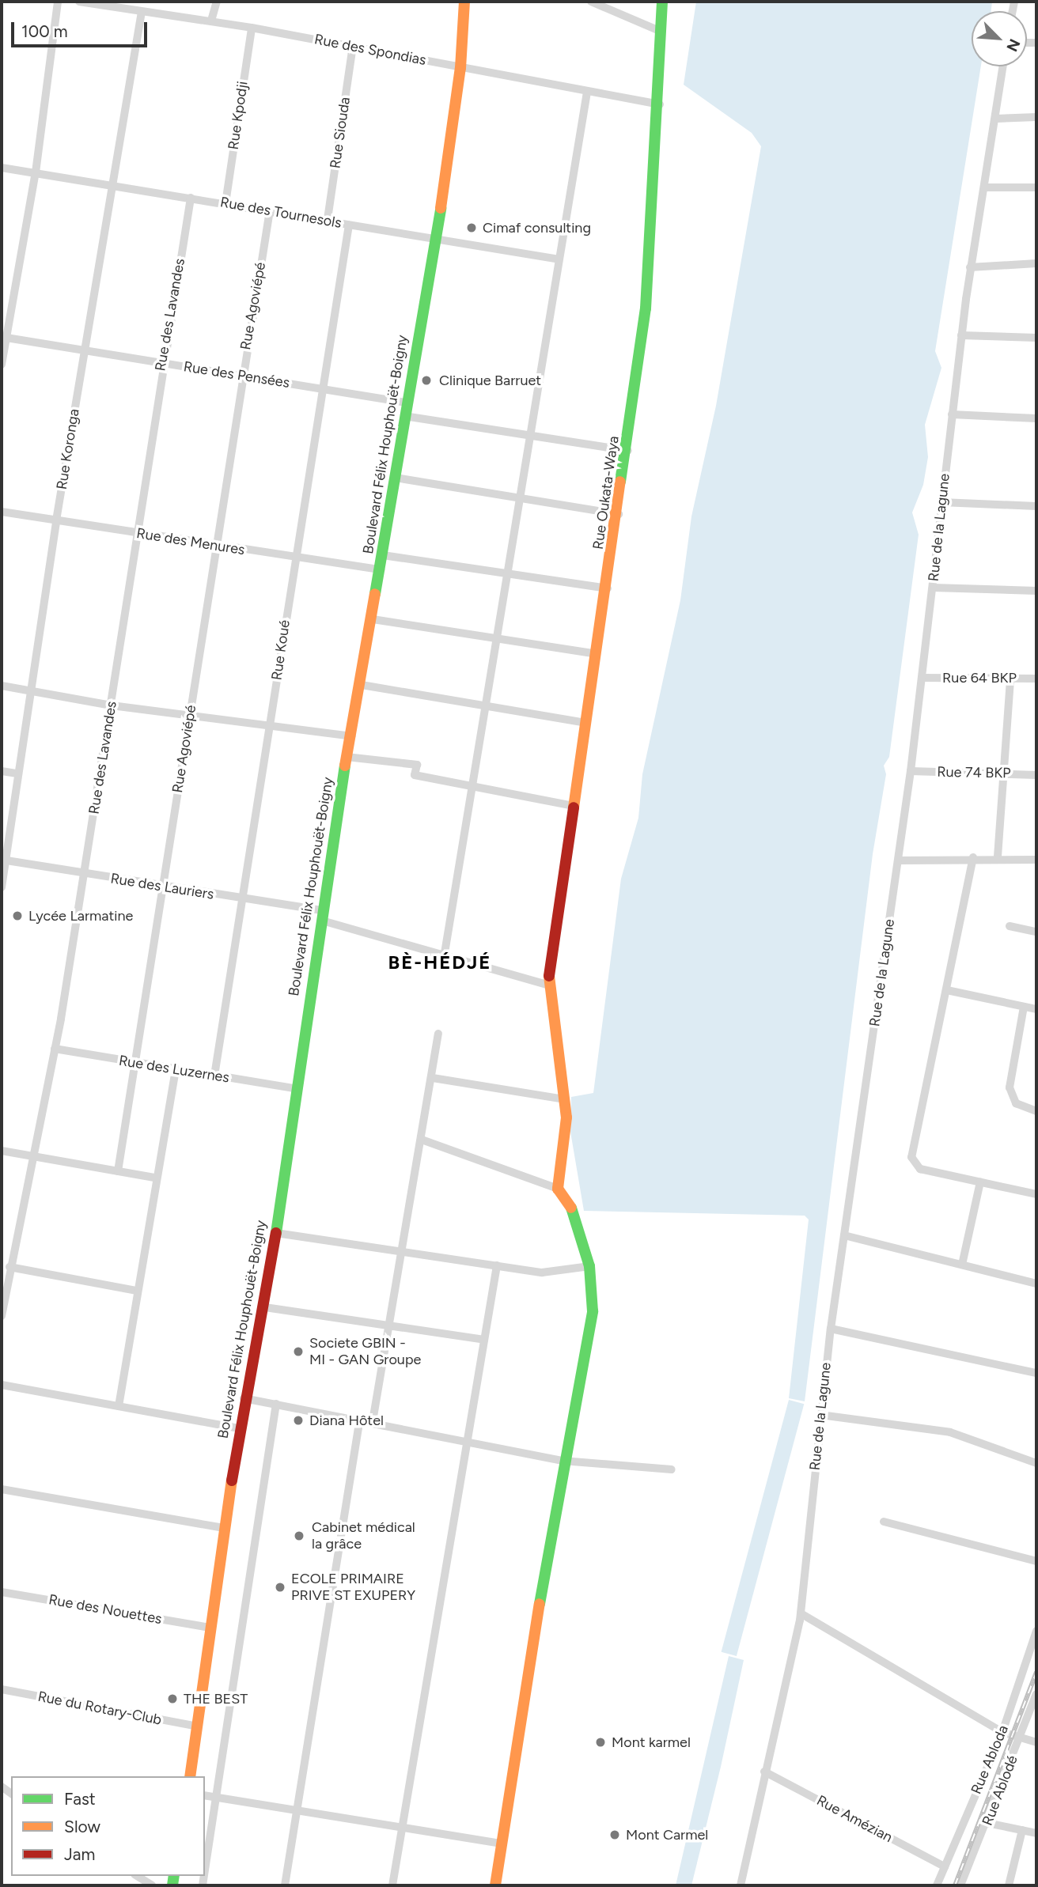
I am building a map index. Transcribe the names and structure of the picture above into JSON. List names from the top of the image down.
{
  "streets": {
    "street": [
      "Rue des Spondias",
      "Rue Kpodji",
      "Rue Siouda",
      "Rue des Tournesols",
      "Rue Agoviépé",
      "Rue des Lavandes",
      "Rue des Pensées",
      "Boulevard Félix Houphouët-Boigny",
      "Rue Koronga",
      "Rue Oukata-Waya",
      "Rue de la Lagune",
      "Rue des Menures",
      "Rue Koué",
      "Rue 64 BKP",
      "Rue 74 BKP",
      "Rue des Lauriers",
      "Rue des Luzernes",
      "Rue des Nouettes",
      "Rue du Rotary-Club",
      "Rue Abloda",
      "Rue Ablodé",
      "Rue Amézian"
    ]
  },
  "crossings": [
    ["Rue des Spondias", "Rue Kpodji"],
    ["Rue des Spondias", "Rue Siouda"],
    ["Rue des Spondias", "Boulevard Félix Houphouët-Boigny"],
    ["Rue des Spondias", "Rue Koronga"],
    ["Rue des Spondias", "Rue Oukata-Waya"],
    ["Rue Kpodji", "Rue des Tournesols"],
    ["Rue Siouda", "Rue des Tournesols"],
    ["Rue des Tournesols", "Rue Agoviépé"],
    ["Rue des Tournesols", "Rue des Lavandes"],
    ["Rue des Tournesols", "Boulevard Félix Houphouët-Boigny"],
    ["Rue des Tournesols", "Rue Koronga"],
    ["Rue des Tournesols", "Rue Koué"],
    ["Rue Agoviépé", "Rue des Pensées"],
    ["Rue Agoviépé", "Rue des Menures"],
    ["Rue Agoviépé", "Rue des Lauriers"],
    ["Rue Agoviépé", "Rue des Luzernes"],
    ["Rue des Lavandes", "Rue des Pensées"],
    ["Rue des Lavandes", "Rue des Menures"],
    ["Rue des Lavandes", "Rue des Lauriers"],
    ["Rue des Lavandes", "Rue des Luzernes"],
    ["Rue des Pensées", "Boulevard Félix Houphouët-Boigny"],
    ["Rue des Pensées", "Rue Koronga"],
    ["Rue des Pensées", "Rue Koué"],
    ["Boulevard Félix Houphouët-Boigny", "Rue des Menures"],
    ["Boulevard Félix Houphouët-Boigny", "Rue des Lauriers"],
    ["Boulevard Félix Houphouët-Boigny", "Rue des Luzernes"],
    ["Boulevard Félix Houphouët-Boigny", "Rue des Nouettes"],
    ["Boulevard Félix Houphouët-Boigny", "Rue du Rotary-Club"],
    ["Rue Koronga", "Rue des Menures"],
    ["Rue Koronga", "Rue des Lauriers"],
    ["Rue Oukata-Waya", "Rue des Lauriers"],
    ["Rue de la Lagune", "Rue 64 BKP"],
    ["Rue de la Lagune", "Rue 74 BKP"],
    ["Rue de la Lagune", "Rue Amézian"],
    ["Rue des Menures", "Rue Koué"],
    ["Rue Koué", "Rue des Lauriers"],
    ["Rue Koué", "Rue des Luzernes"],
    ["Rue Abloda", "Rue Amézian"]
  ],
  "districts": ["BÈ-HÉDJÉ"],
  "places": [
    "Cimaf consulting",
    "Clinique Barruet",
    "Lycée Larmatine",
    "Societe GBIN - MI - GAN Groupe",
    "Diana Hôtel",
    "Cabinet médical la grâce",
    "ECOLE PRIMAIRE PRIVE ST EXUPERY",
    "THE BEST",
    "Mont karmel",
    "Mont Carmel"
  ],
  "legend": ["Fast", "Slow", "Jam"],
  "scale_bar": "100 m",
  "north": "bottom right"
}
